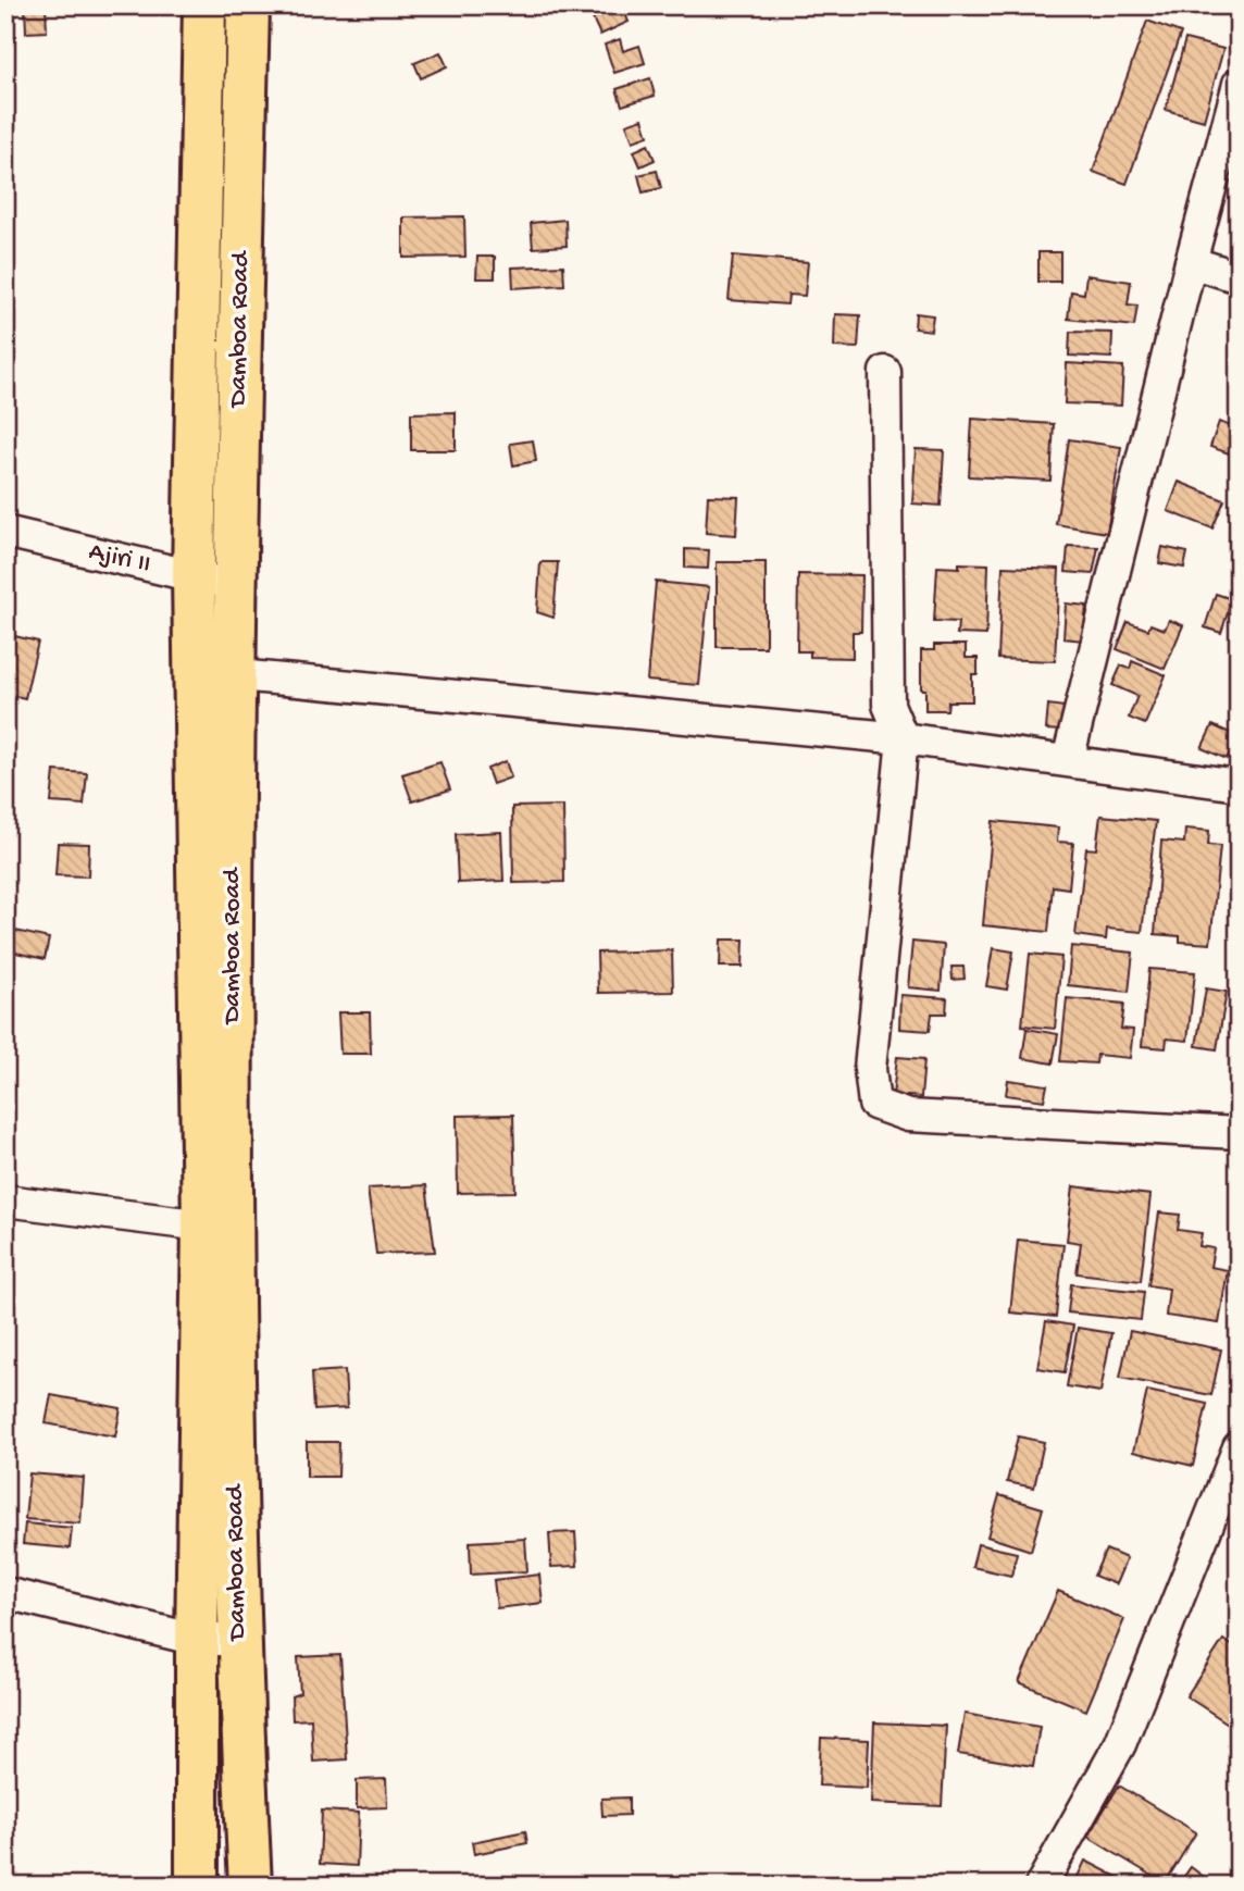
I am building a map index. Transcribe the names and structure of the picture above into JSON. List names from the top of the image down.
{
  "streets": {
    "main road": ["Damboa Road"],
    "street": ["Ajiri II"]
  },
  "crossings": [
    ["Damboa Road", "Ajiri II"]
  ]
}
